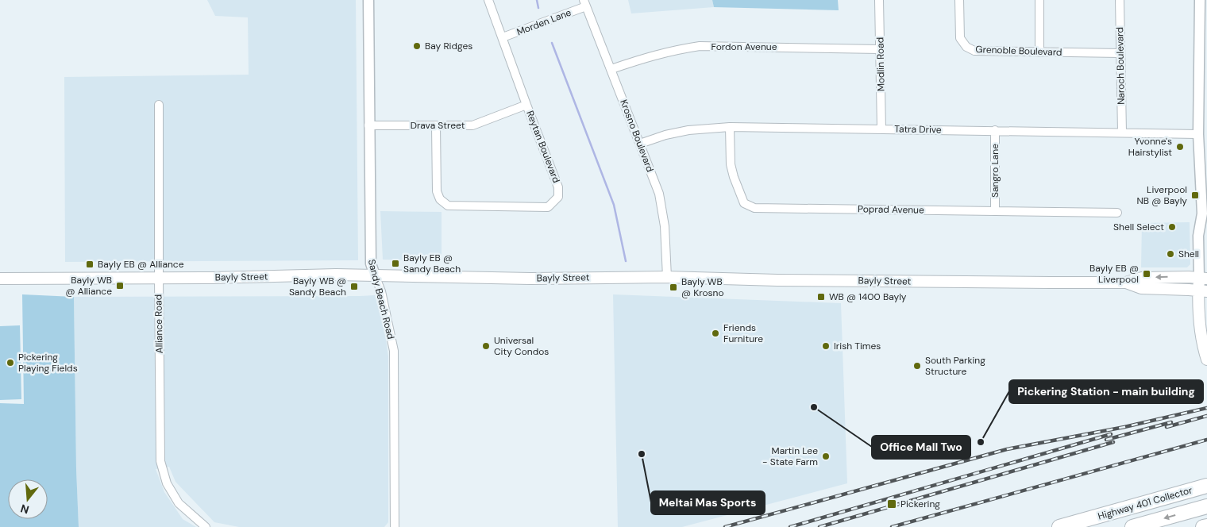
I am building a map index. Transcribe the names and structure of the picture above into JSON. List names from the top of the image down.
{
  "streets": {
    "highway": ["Highway 401 Collector"],
    "main road": ["Bayly Street"],
    "street": [
      "Morden Lane",
      "Fordon Avenue",
      "Grenoble Boulevard",
      "Modlin Road",
      "Naroch Boulevard",
      "Drava Street",
      "Tatra Drive",
      "Krosno Boulevard",
      "Reytan Boulevard",
      "Sangro Lane",
      "Poprad Avenue",
      "Sandy Beach Road",
      "Alliance Road"
    ]
  },
  "crossings": [
    ["Morden Lane", "Krosno Boulevard"],
    ["Morden Lane", "Reytan Boulevard"],
    ["Fordon Avenue", "Modlin Road"],
    ["Fordon Avenue", "Krosno Boulevard"],
    ["Grenoble Boulevard", "Naroch Boulevard"],
    ["Modlin Road", "Tatra Drive"],
    ["Naroch Boulevard", "Tatra Drive"],
    ["Drava Street", "Reytan Boulevard"],
    ["Drava Street", "Sandy Beach Road"],
    ["Tatra Drive", "Krosno Boulevard"],
    ["Tatra Drive", "Sangro Lane"],
    ["Tatra Drive", "Poprad Avenue"],
    ["Krosno Boulevard", "Bayly Street"],
    ["Sangro Lane", "Poprad Avenue"],
    ["Bayly Street", "Sandy Beach Road"],
    ["Bayly Street", "Alliance Road"]
  ],
  "places": {
    "other": [
      "Bay Ridges",
      "Yvonne's Hairstylist",
      "Shell Select",
      "Shell",
      "Friends Furniture",
      "Universal City Condos",
      "Irish Times",
      "Pickering Playing Fields",
      "South Parking Structure",
      "Office Mall Two",
      "Pickering Station - main building",
      "Meltai Mas Sports",
      "Martin Lee - State Farm"
    ],
    "transit": [
      "Liverpool NB @ Bayly",
      "Bayly EB @ Sandy Beach",
      "Bayly EB @ Alliance",
      "Bayly EB @ Liverpool",
      "Bayly WB @ Alliance",
      "Bayly WB @ Sandy Beach",
      "Bayly WB @ Krosno",
      "WB @ 1400 Bayly",
      "Pickering"
    ]
  },
  "north": "bottom"
}
